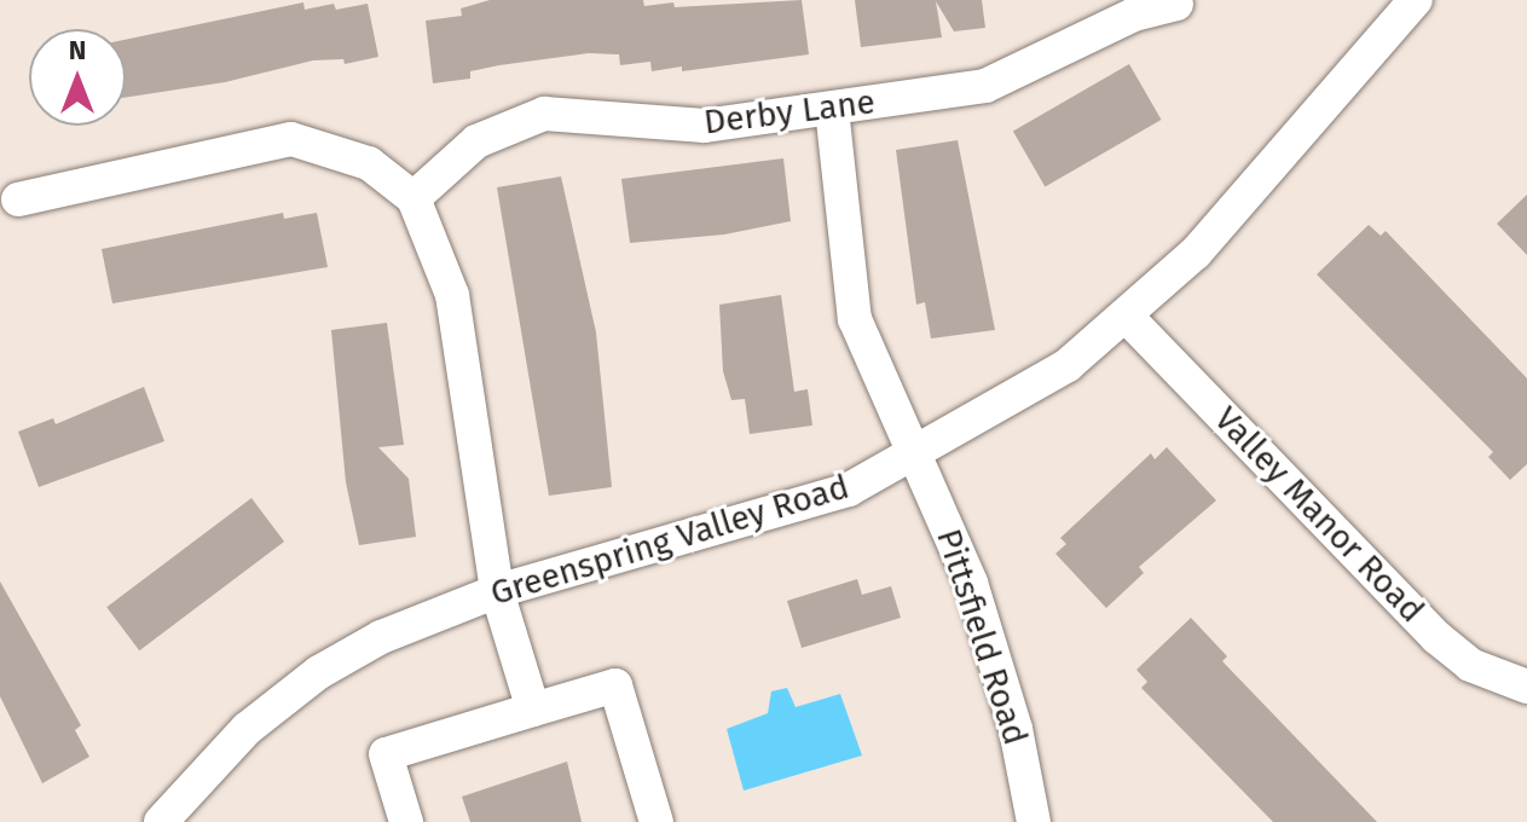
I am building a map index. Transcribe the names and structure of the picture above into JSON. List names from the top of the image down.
{
  "streets": {
    "street": [
      "Derby Lane",
      "Valley Manor Road",
      "Greenspring Valley Road",
      "Pittsfield Road"
    ]
  },
  "crossings": [
    ["Derby Lane", "Pittsfield Road"],
    ["Valley Manor Road", "Greenspring Valley Road"],
    ["Greenspring Valley Road", "Pittsfield Road"]
  ],
  "north": "top"
}
